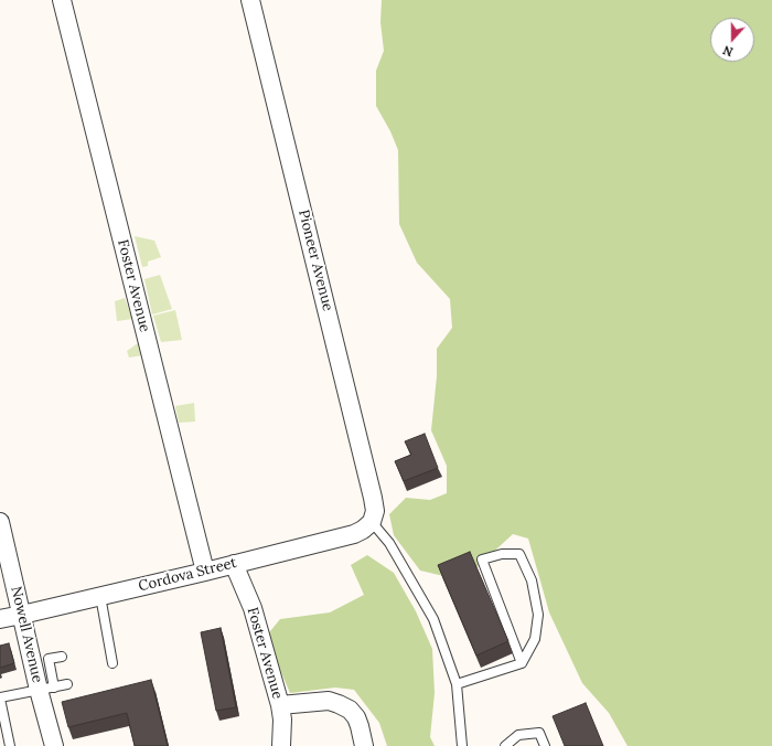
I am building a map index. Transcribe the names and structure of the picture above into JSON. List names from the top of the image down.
{
  "streets": {
    "street": [
      "Pioneer Avenue",
      "Foster Avenue",
      "Cordova Street",
      "Nowell Avenue"
    ]
  },
  "crossings": [
    ["Pioneer Avenue", "Cordova Street"],
    ["Foster Avenue", "Cordova Street"],
    ["Cordova Street", "Nowell Avenue"]
  ],
  "north": "bottom"
}
